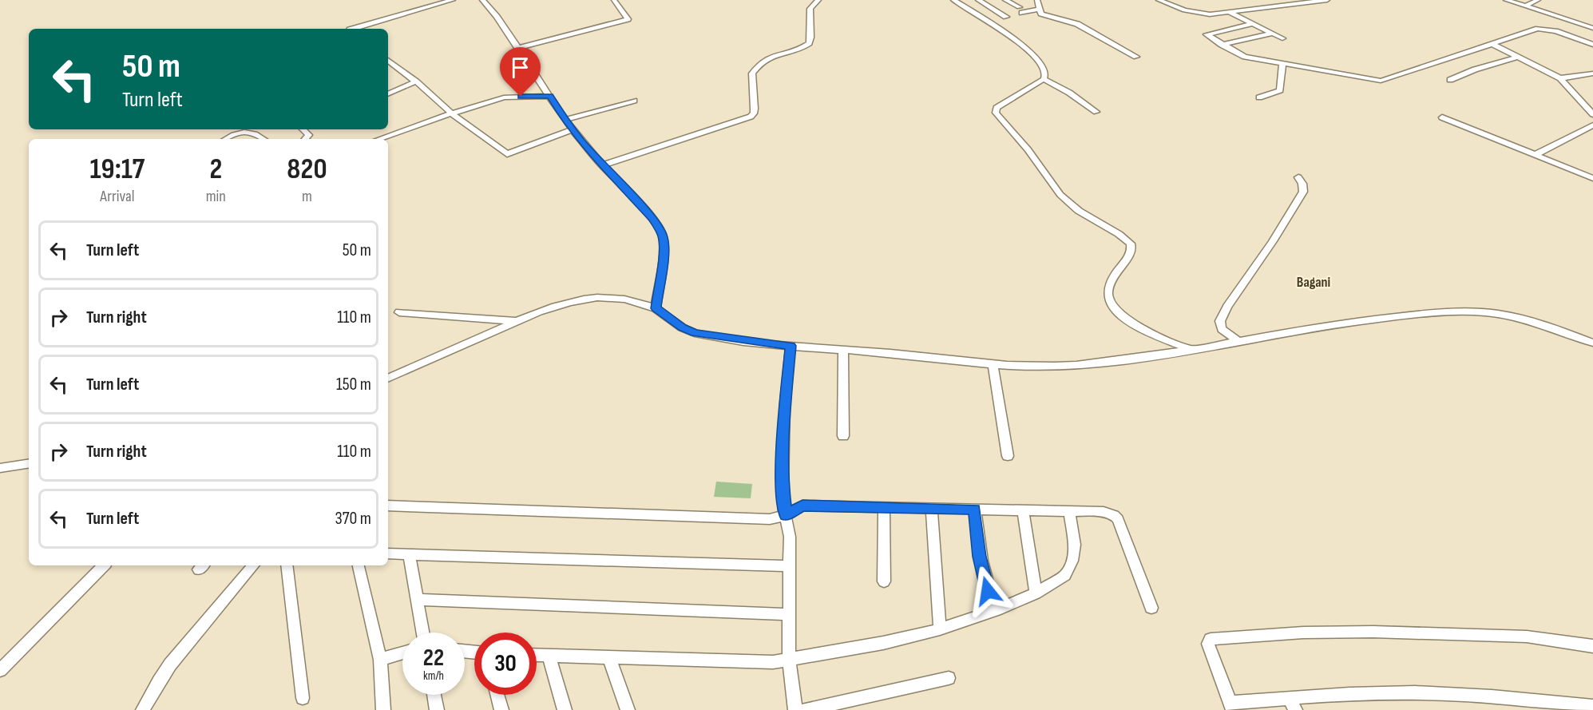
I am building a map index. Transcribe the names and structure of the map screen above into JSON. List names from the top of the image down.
{
  "districts": ["Bagani"],
  "page": {
    "turn": ["50 m", "Turn left"],
    "eta": [
      "19:17",
      "Arrival",
      "2",
      "min",
      "820",
      "m"
    ],
    "list": [
      {
        "name": "Turn left",
        "value": "50 m"
      },
      {
        "name": "Turn right",
        "value": "110 m"
      },
      {
        "name": "Turn left",
        "value": "150 m"
      },
      {
        "name": "Turn right",
        "value": "110 m"
      },
      {
        "name": "Turn left",
        "value": "370 m"
      }
    ],
    "speed": "22 km/h",
    "limit": "30"
  }
}
